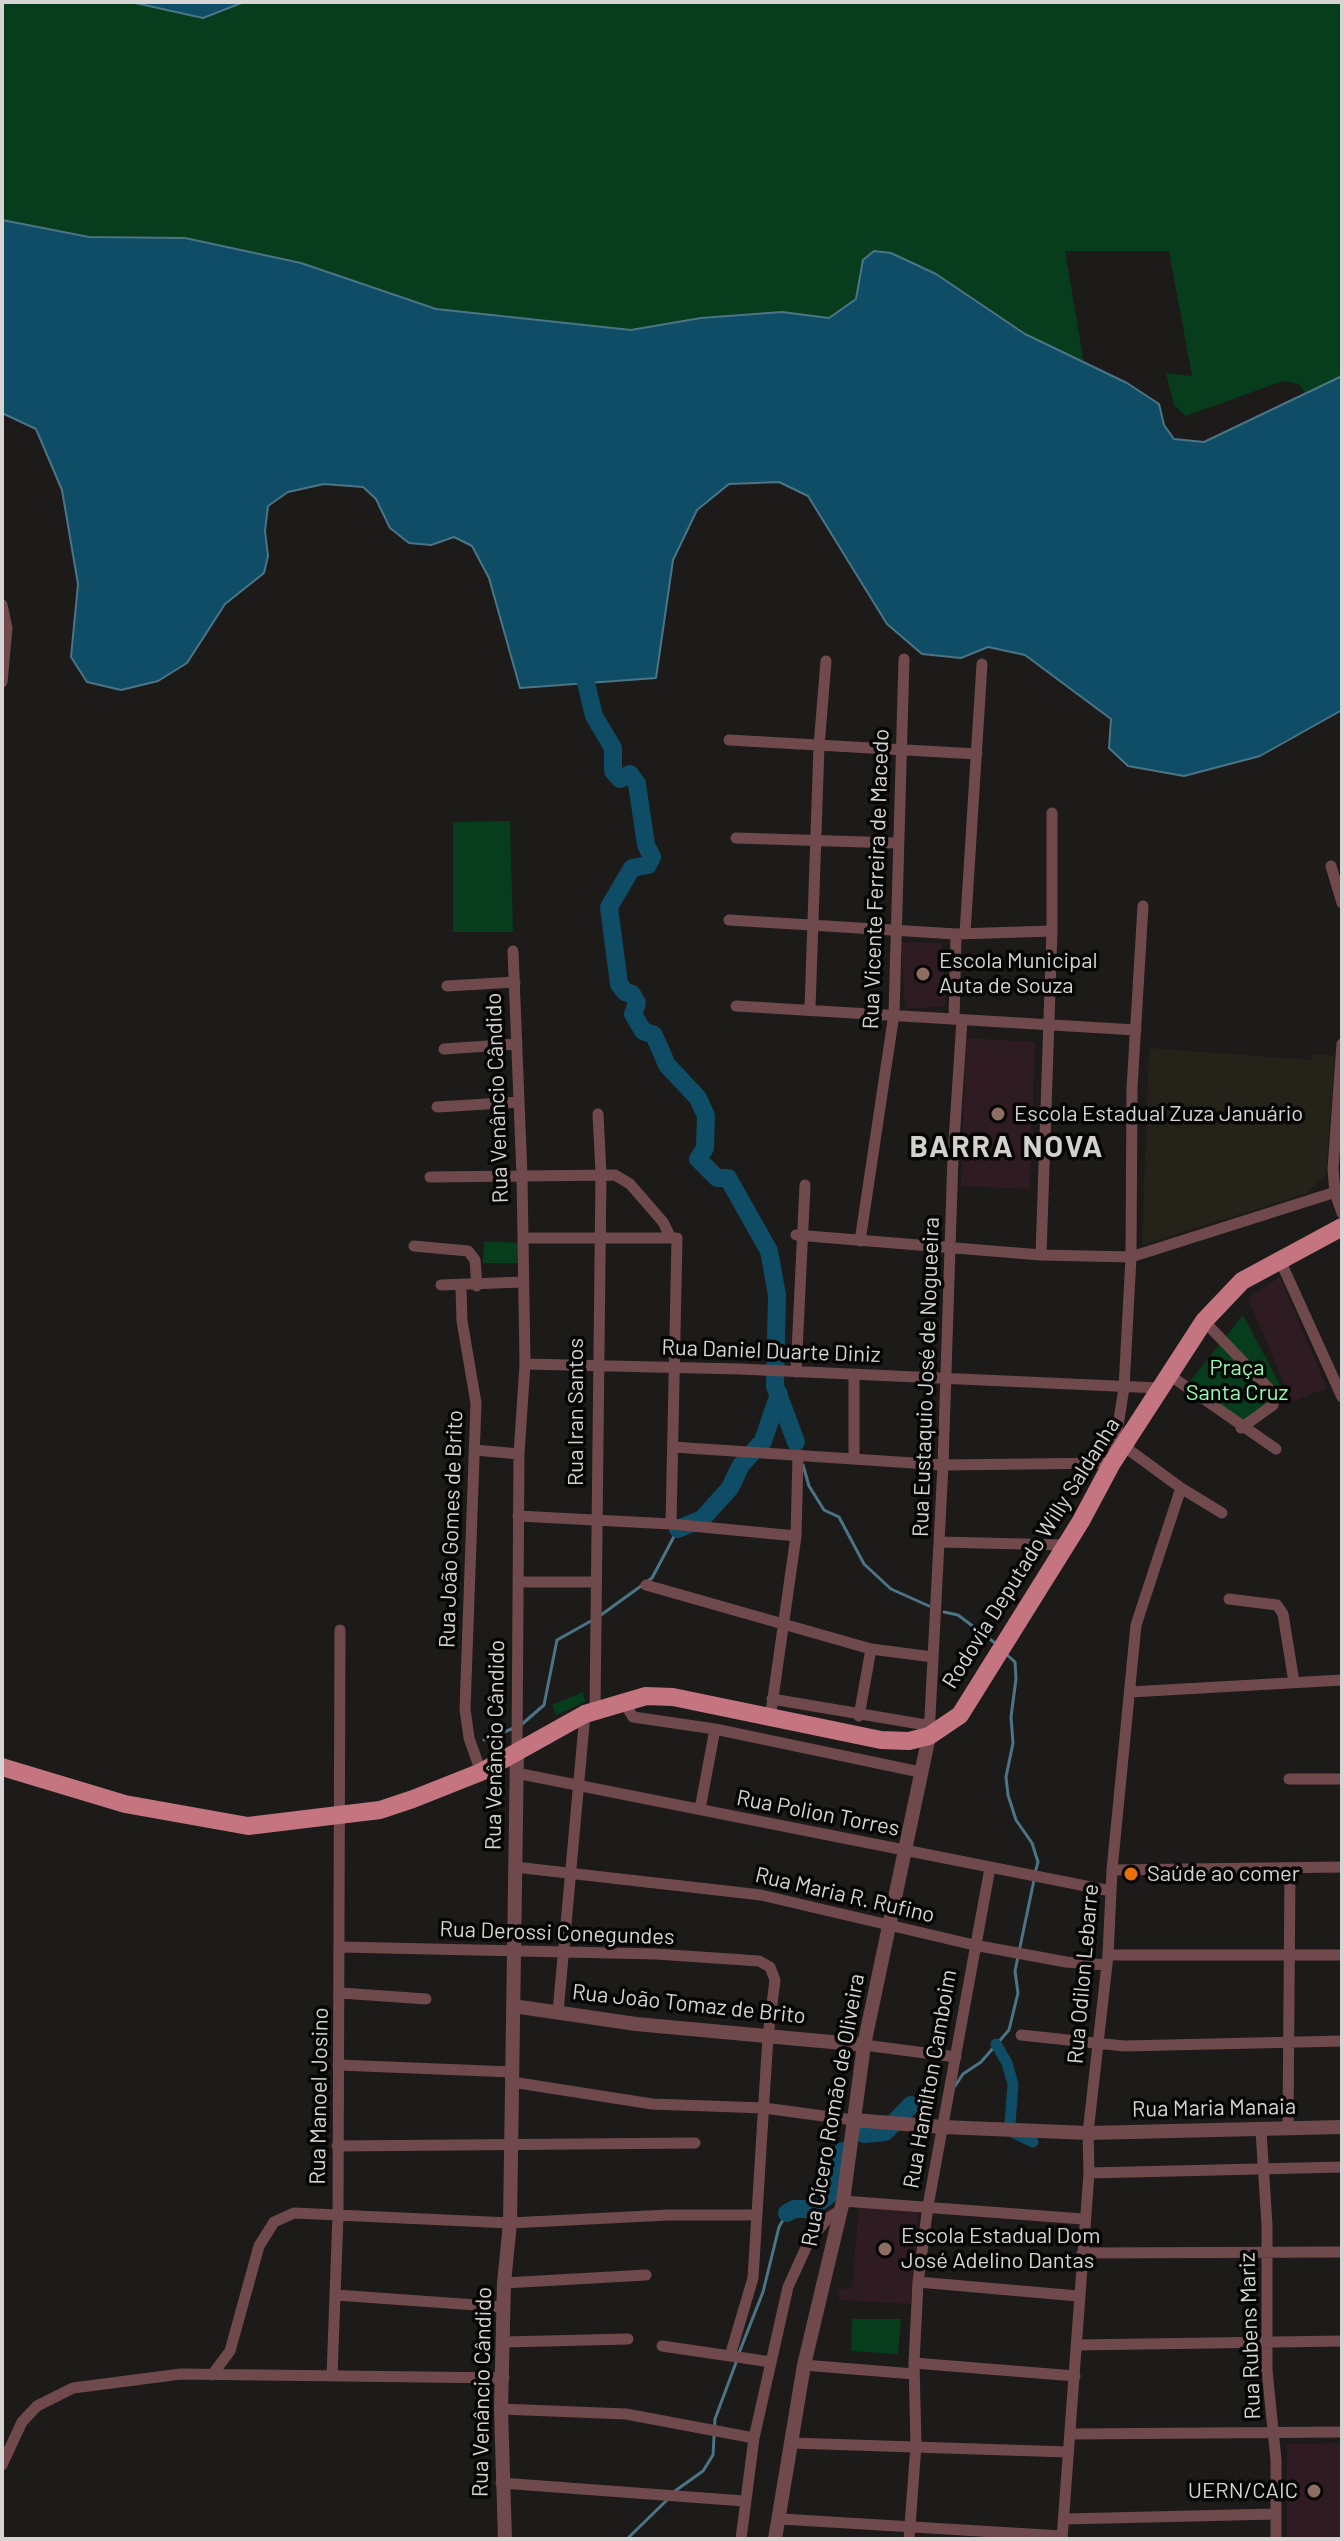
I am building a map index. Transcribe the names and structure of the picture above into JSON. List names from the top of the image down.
{
  "streets": {
    "main road": ["Rodovia Deputado Willy Saldanha"],
    "street": [
      "Rua Vicente Ferreira de Macedo",
      "Rua Venâncio Cândido",
      "Rua Daniel Duarte Diniz",
      "Rua Eustaquio José de Nogueeira",
      "Rua Iran Santos",
      "Rua João Gomes de Brito",
      "Rua Polion Torres",
      "Rua Maria R. Rufino",
      "Rua Derossi Conegundes",
      "Rua Odilon Lebarre",
      "Rua João Tomaz de Brito",
      "Rua Hamilton Camboim",
      "Rua Manoel Josino",
      "Rua Maria Manaia",
      "Rua Cícero Romão de Oliveira",
      "Rua Rubens Mariz"
    ]
  },
  "crossings": [
    ["Rua Venâncio Cândido", "Rua Daniel Duarte Diniz"],
    ["Rua Venâncio Cândido", "Rodovia Deputado Willy Saldanha"],
    ["Rua Venâncio Cândido", "Rua Polion Torres"],
    ["Rua Venâncio Cândido", "Rua Maria R. Rufino"],
    ["Rua Venâncio Cândido", "Rua Derossi Conegundes"],
    ["Rua Venâncio Cândido", "Rua João Tomaz de Brito"],
    ["Rua Daniel Duarte Diniz", "Rua Eustaquio José de Nogueeira"],
    ["Rua Daniel Duarte Diniz", "Rua Iran Santos"],
    ["Rua Daniel Duarte Diniz", "Rodovia Deputado Willy Saldanha"],
    ["Rua Eustaquio José de Nogueeira", "Rodovia Deputado Willy Saldanha"],
    ["Rua Eustaquio José de Nogueeira", "Rua Cícero Romão de Oliveira"],
    ["Rua Iran Santos", "Rodovia Deputado Willy Saldanha"],
    ["Rua Iran Santos", "Rua Polion Torres"],
    ["Rua Iran Santos", "Rua Maria R. Rufino"],
    ["Rua Iran Santos", "Rua Derossi Conegundes"],
    ["Rua Iran Santos", "Rua João Tomaz de Brito"],
    ["Rua João Gomes de Brito", "Rodovia Deputado Willy Saldanha"],
    ["Rodovia Deputado Willy Saldanha", "Rua Manoel Josino"],
    ["Rodovia Deputado Willy Saldanha", "Rua Cícero Romão de Oliveira"],
    ["Rua Polion Torres", "Rua Odilon Lebarre"],
    ["Rua Polion Torres", "Rua Hamilton Camboim"],
    ["Rua Polion Torres", "Rua Cícero Romão de Oliveira"],
    ["Rua Maria R. Rufino", "Rua Odilon Lebarre"],
    ["Rua Maria R. Rufino", "Rua Hamilton Camboim"],
    ["Rua Maria R. Rufino", "Rua Cícero Romão de Oliveira"],
    ["Rua Derossi Conegundes", "Rua João Tomaz de Brito"],
    ["Rua Derossi Conegundes", "Rua Manoel Josino"],
    ["Rua Odilon Lebarre", "Rua Maria Manaia"],
    ["Rua João Tomaz de Brito", "Rua Hamilton Camboim"],
    ["Rua João Tomaz de Brito", "Rua Cícero Romão de Oliveira"],
    ["Rua Hamilton Camboim", "Rua Maria Manaia"],
    ["Rua Maria Manaia", "Rua Cícero Romão de Oliveira"],
    ["Rua Maria Manaia", "Rua Rubens Mariz"]
  ],
  "districts": ["BARRA NOVA"],
  "parks": ["Praça Santa Cruz"],
  "places": [
    "Escola Municipal Auta de Souza",
    "Escola Estadual Zuza Januário",
    "Saúde ao comer",
    "Escola Estadual Dom José Adelino Dantas",
    "UERN/CAIC"
  ]
}
